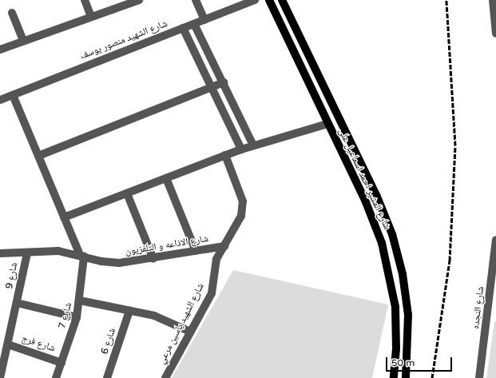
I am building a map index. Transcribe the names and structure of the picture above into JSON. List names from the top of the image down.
{
  "streets": {
    "main road": ["شارع المشير احمد اسماعيل على"],
    "street": [
      "شارع الشهيد منصور يوسف",
      "شارع الاذاعه و التلفزيون",
      "شارع 9",
      "شارع النجده",
      "شارع 7",
      "شارع الشهيد ياسين مرعي",
      "شارع 6",
      "شارع فرج"
    ]
  },
  "crossings": [
    ["شارع الاذاعه و التلفزيون", "شارع 9"],
    ["شارع الاذاعه و التلفزيون", "شارع 7"],
    ["شارع الاذاعه و التلفزيون", "شارع الشهيد ياسين مرعي"],
    ["شارع 9", "شارع فرج"],
    ["شارع 7", "شارع فرج"]
  ],
  "scale_bar": "50 m"
}
